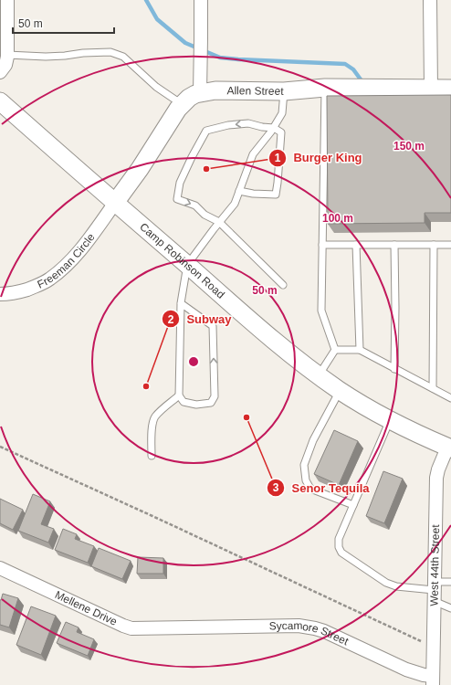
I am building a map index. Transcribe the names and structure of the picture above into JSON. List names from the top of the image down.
{
  "streets": {
    "main road": ["Allen Street", "Camp Robinson Road"],
    "street": [
      "Freeman Circle",
      "West 44th Street",
      "Mellene Drive",
      "Sycamore Street"
    ]
  },
  "crossings": [
    ["Allen Street", "Freeman Circle"],
    ["Allen Street", "Camp Robinson Road"],
    ["Freeman Circle", "Camp Robinson Road"],
    ["Camp Robinson Road", "West 44th Street"],
    ["West 44th Street", "Sycamore Street"],
    ["Mellene Drive", "Sycamore Street"]
  ],
  "places": ["Burger King", "Subway", "Senor Tequila"],
  "scale_bar": "50 m",
  "rings": ["150 m", "100 m", "50 m"]
}
